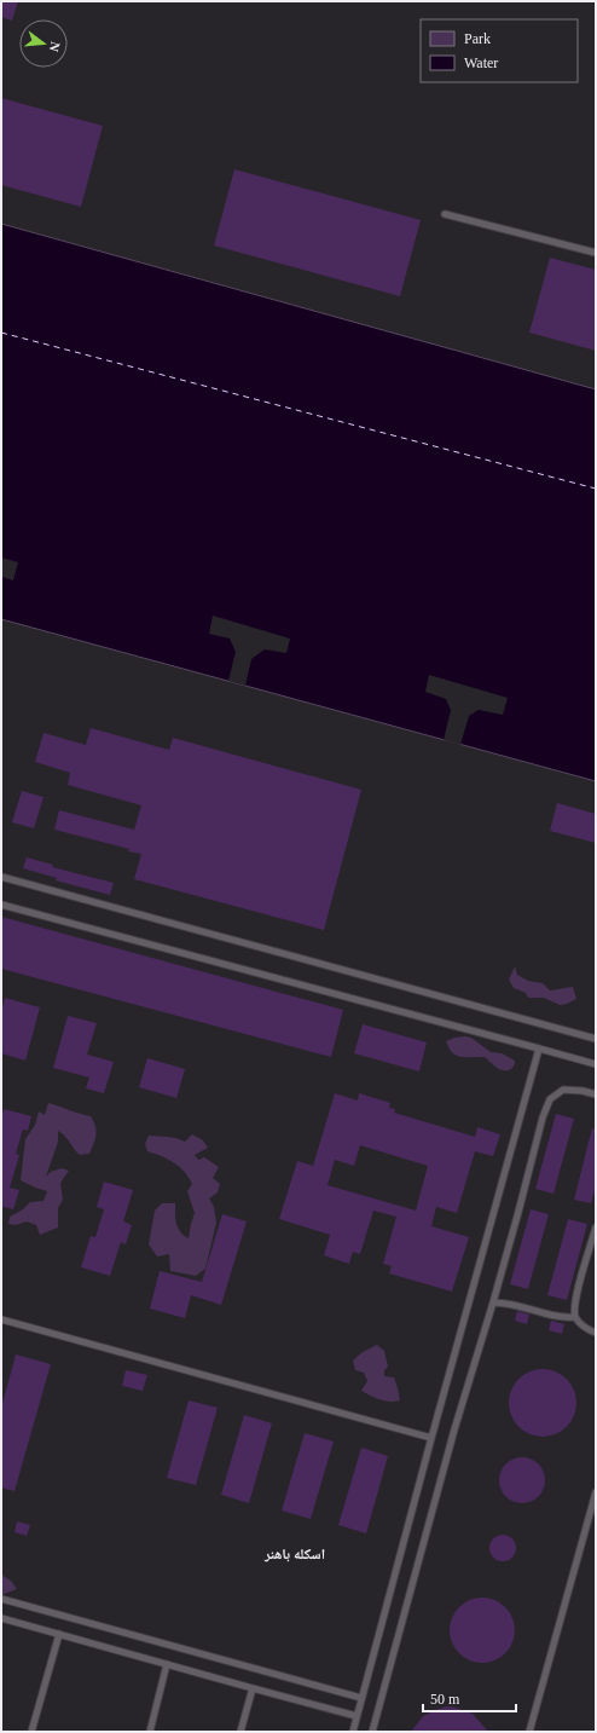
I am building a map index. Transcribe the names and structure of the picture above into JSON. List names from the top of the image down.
{
  "districts": ["اسکله باهنر"],
  "legend": ["Park", "Water"],
  "scale_bar": "50 m",
  "north": "right"
}
